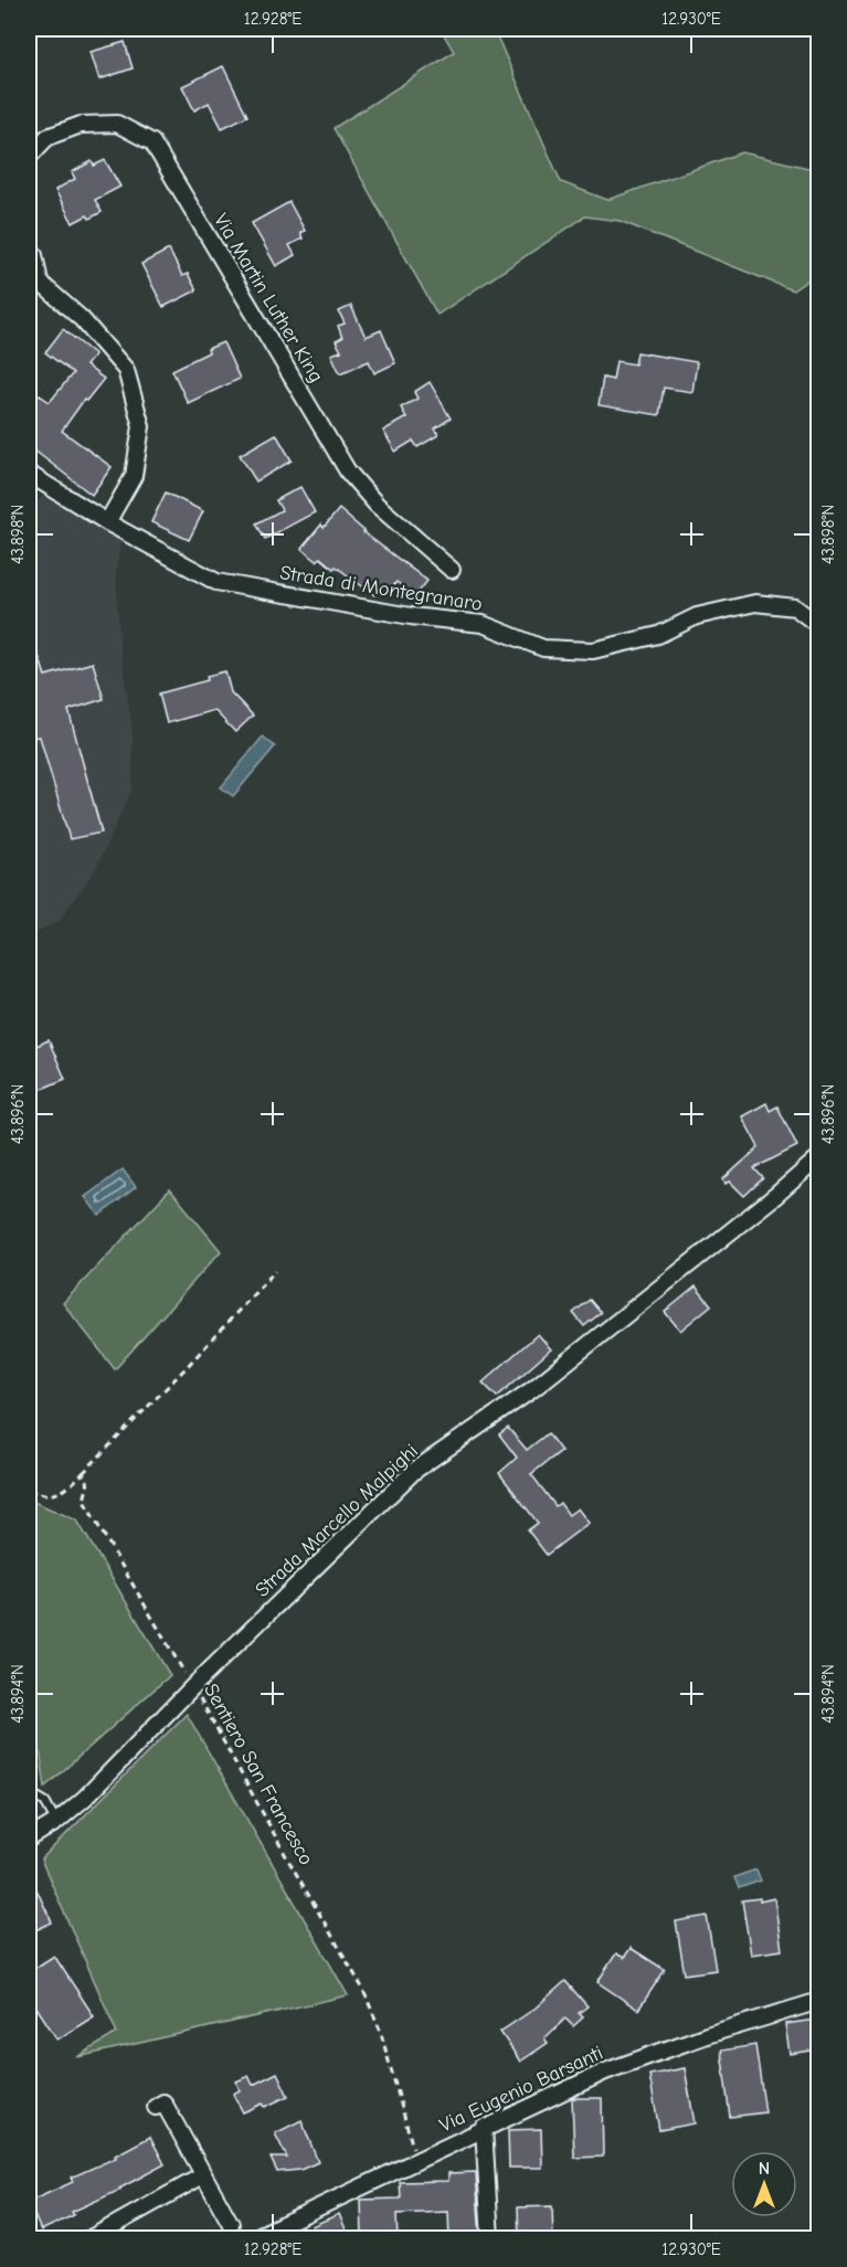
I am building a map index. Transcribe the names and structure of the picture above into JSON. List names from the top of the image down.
{
  "streets": {
    "street": [
      "Via Martin Luther King",
      "Strada di Montegranaro",
      "Strada Marcello Malpighi",
      "Via Eugenio Barsanti"
    ],
    "path": ["Sentiero San Francesco"]
  },
  "crossings": [
    ["Strada Marcello Malpighi", "Sentiero San Francesco"],
    ["Sentiero San Francesco", "Via Eugenio Barsanti"]
  ],
  "north": "top",
  "coordinates": [
    "12.928°E",
    "12.930°E",
    "43.898°N",
    "43.896°N",
    "43.894°N"
  ]
}
